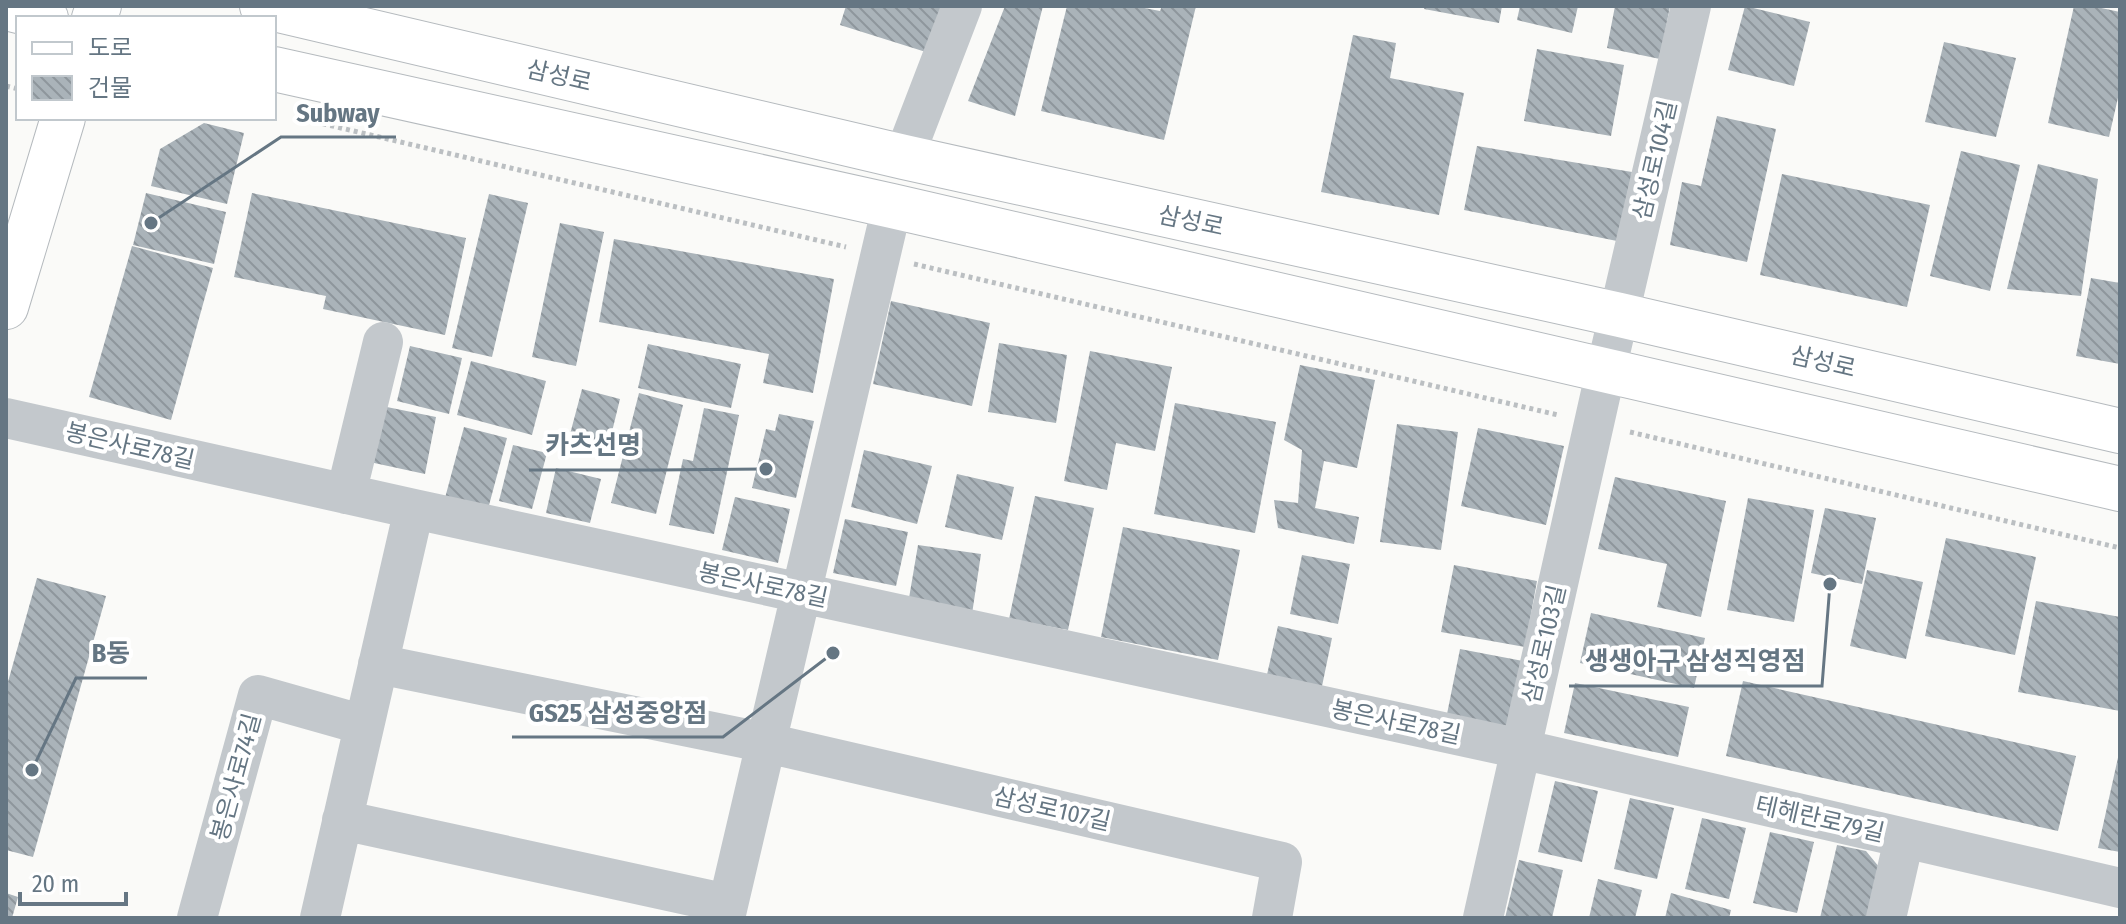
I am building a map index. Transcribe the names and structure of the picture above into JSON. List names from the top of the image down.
{
  "streets": {
    "main road": ["삼성로"],
    "street": [
      "삼성로104길",
      "봉은사로78길",
      "삼성로103길",
      "봉은사로74길",
      "삼성로107길",
      "테헤란로79길"
    ]
  },
  "crossings": [
    ["삼성로", "삼성로104길"],
    ["삼성로104길", "삼성로103길"],
    ["봉은사로78길", "삼성로103길"],
    ["봉은사로78길", "테헤란로79길"],
    ["삼성로103길", "테헤란로79길"]
  ],
  "places": [
    "Subway",
    "카츠선명",
    "생생아구 삼성직영점",
    "GS25 삼성중앙점",
    "B동"
  ],
  "legend": ["도로", "건물"],
  "scale_bar": "20 m"
}
